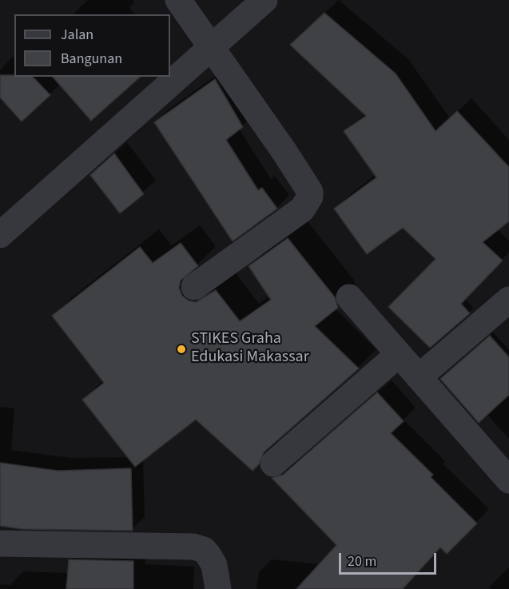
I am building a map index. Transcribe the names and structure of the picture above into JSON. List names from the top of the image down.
{
  "places": ["STIKES Graha Edukasi Makassar"],
  "legend": ["Jalan", "Bangunan"],
  "scale_bar": "20 m"
}
